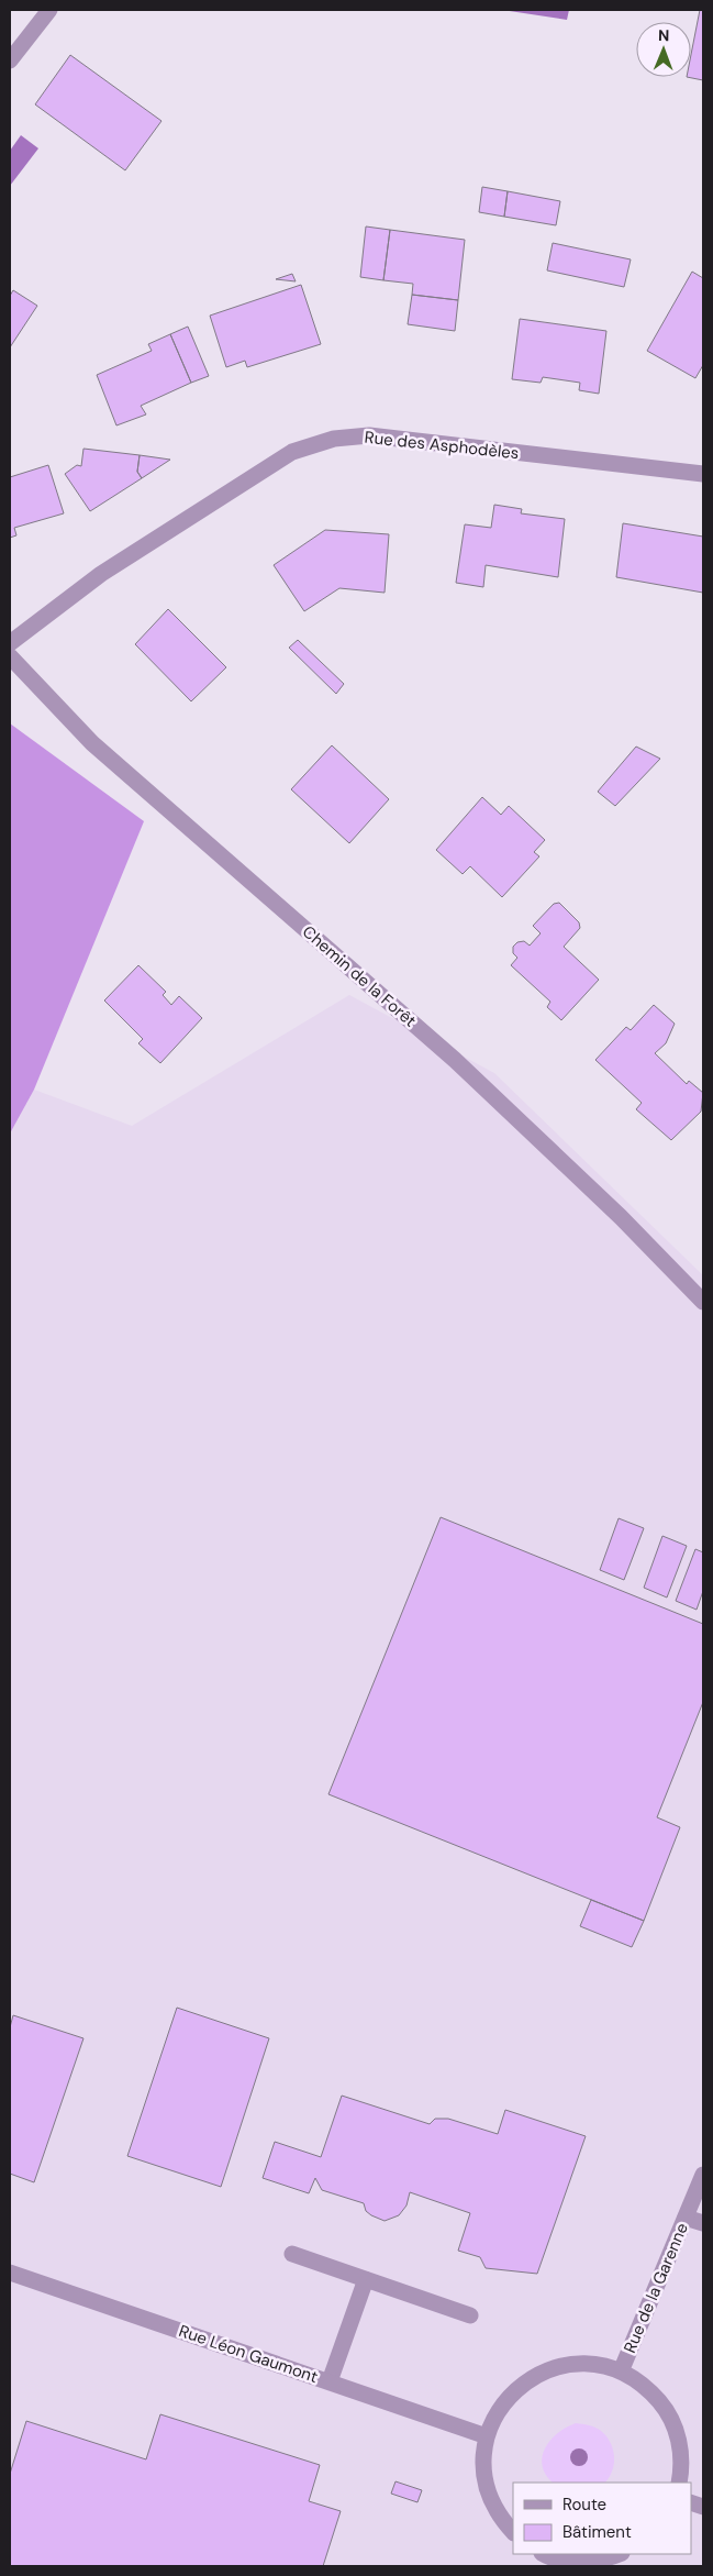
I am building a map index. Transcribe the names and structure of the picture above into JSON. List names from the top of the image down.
{
  "streets": {
    "street": [
      "Rue des Asphodèles",
      "Chemin de la Forêt",
      "Rue de la Garenne",
      "Rue Léon Gaumont"
    ]
  },
  "legend": ["Route", "Bâtiment"],
  "north": "top"
}
